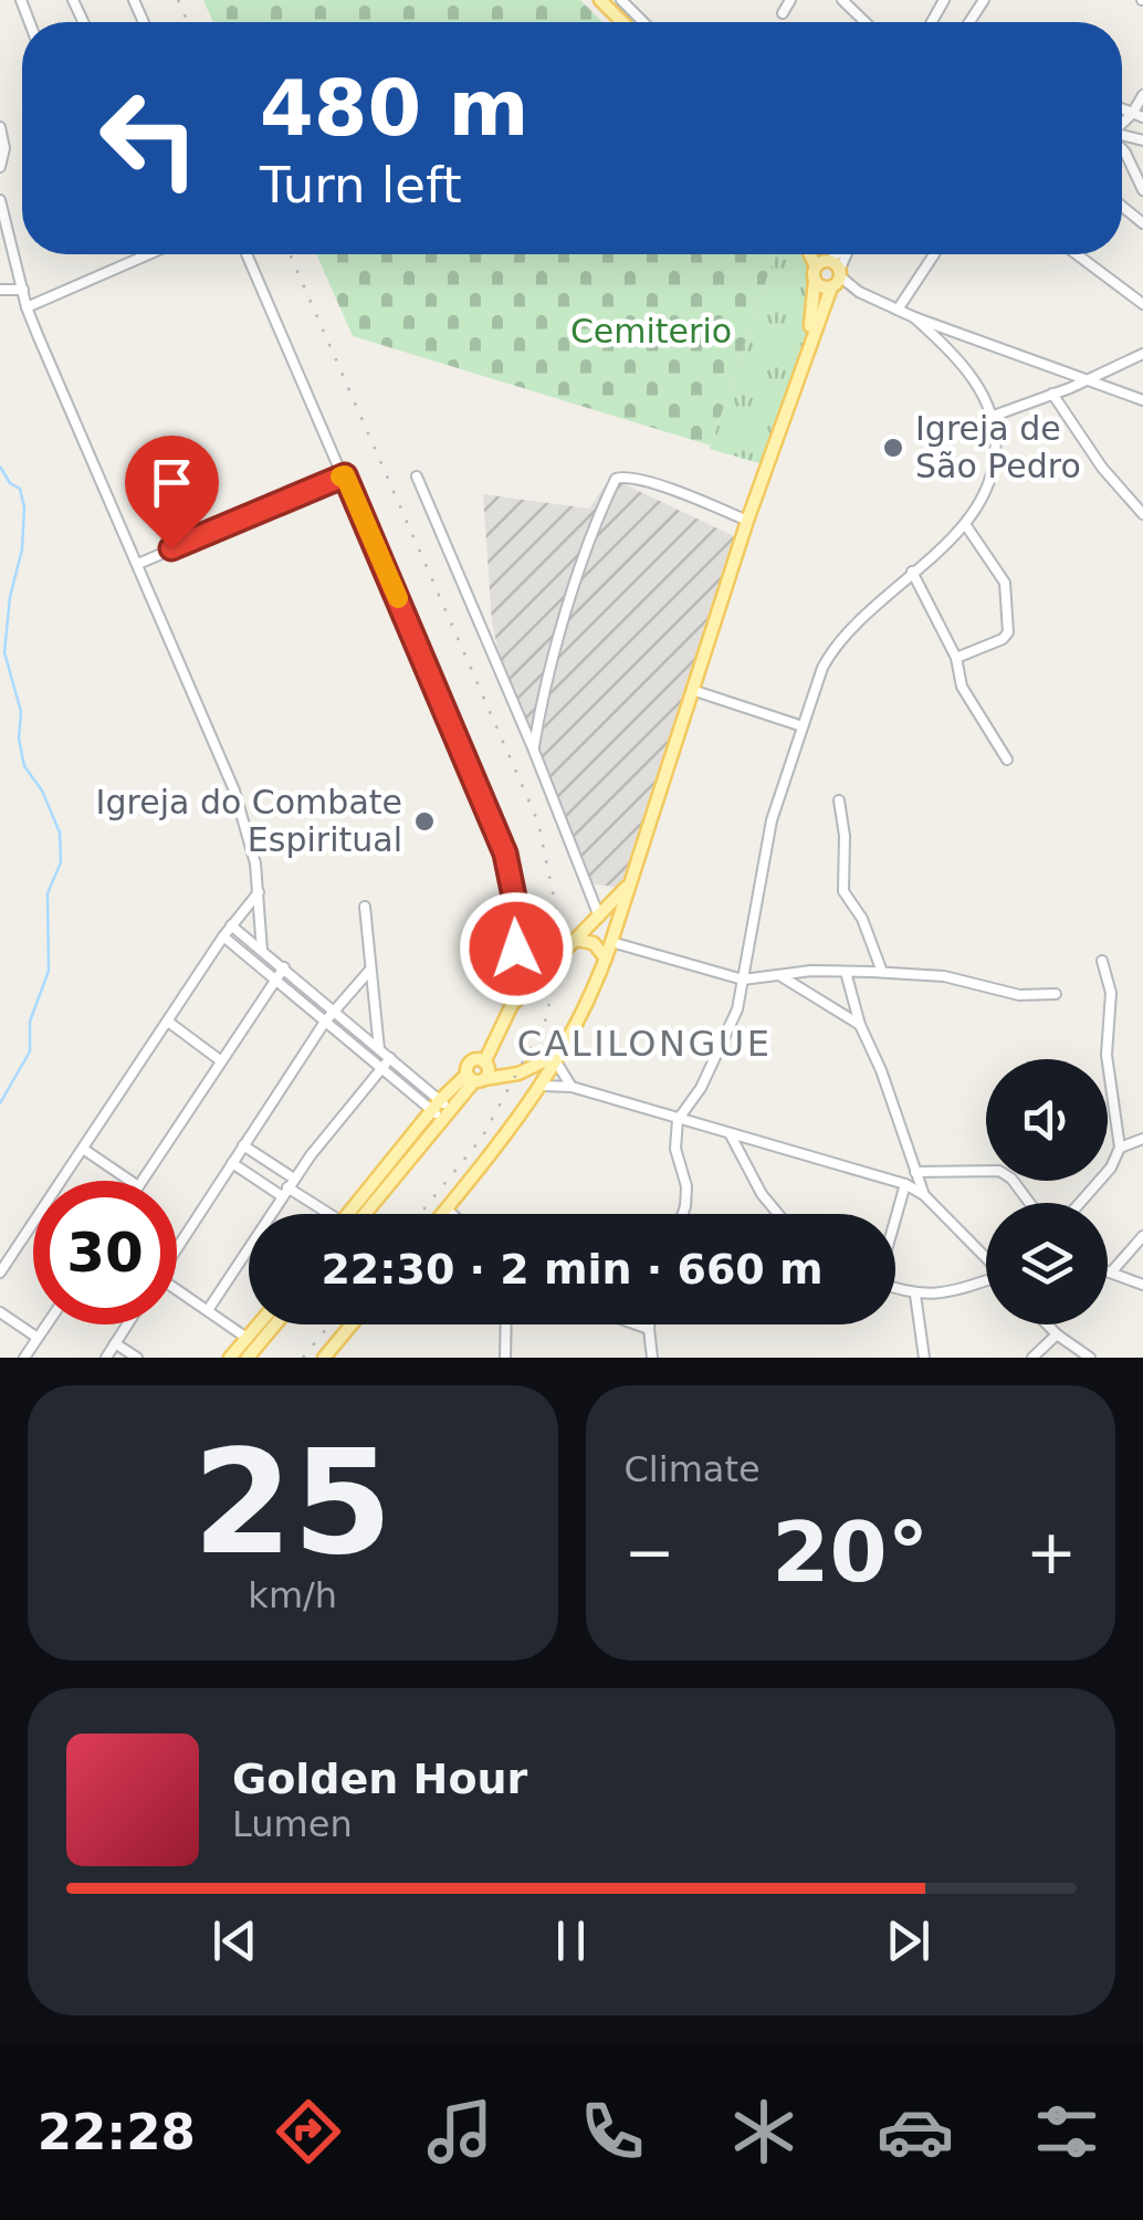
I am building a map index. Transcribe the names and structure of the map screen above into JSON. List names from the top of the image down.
{
  "districts": ["CALILONGUE"],
  "parks": ["Cemiterio"],
  "places": ["Igreja de São Pedro", "Igreja do Combate Espiritual"],
  "page": {
    "turn": ["480 m", "Turn left"],
    "limit": "30",
    "trip": "22:30 · 2 min · 660 m",
    "tile": [
      ["25", "km/h"],
      "Climate"
    ],
    "heat": ["−", "20°", "+"],
    "song": ["Golden Hour", "Lumen"],
    "tabs": "22:28"
  }
}
